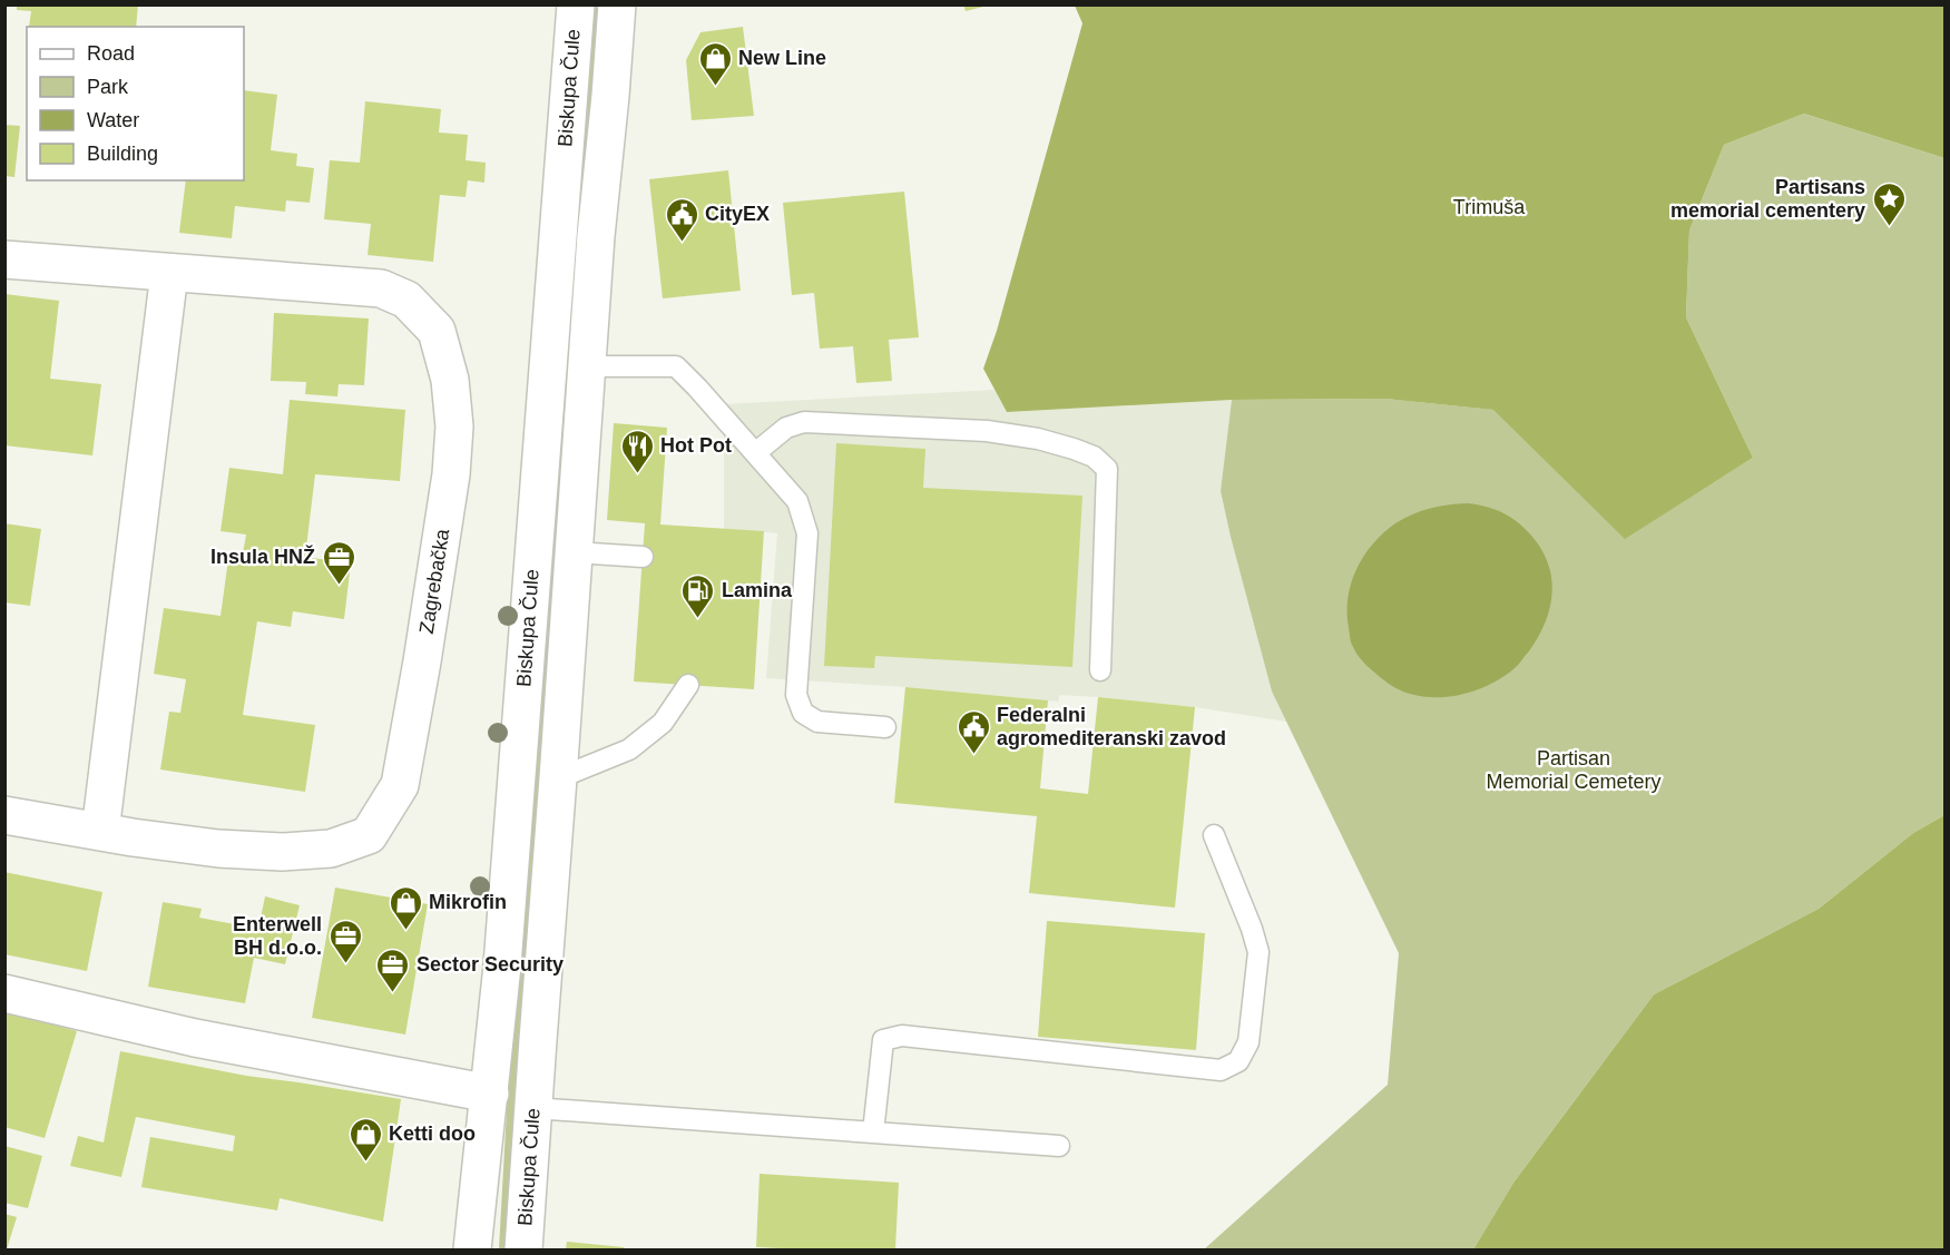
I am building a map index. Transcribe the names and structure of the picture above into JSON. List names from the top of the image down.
{
  "streets": {
    "main road": ["Biskupa Čule", "Zagrebačka"]
  },
  "parks": ["Trimuša", "Partisan Memorial Cemetery"],
  "places": {
    "shop": ["New Line", "Mikrofin", "Ketti doo"],
    "place": ["Partisans memorial cementery"],
    "public building": ["CityEX", "Federalni agromediteranski zavod"],
    "restaurant": ["Hot Pot"],
    "office": ["Insula HNŽ", "Enterwell BH d.o.o.", "Sector Security"],
    "fuel station": ["Lamina"]
  },
  "legend": [
    "Road",
    "Park",
    "Water",
    "Building"
  ]
}
